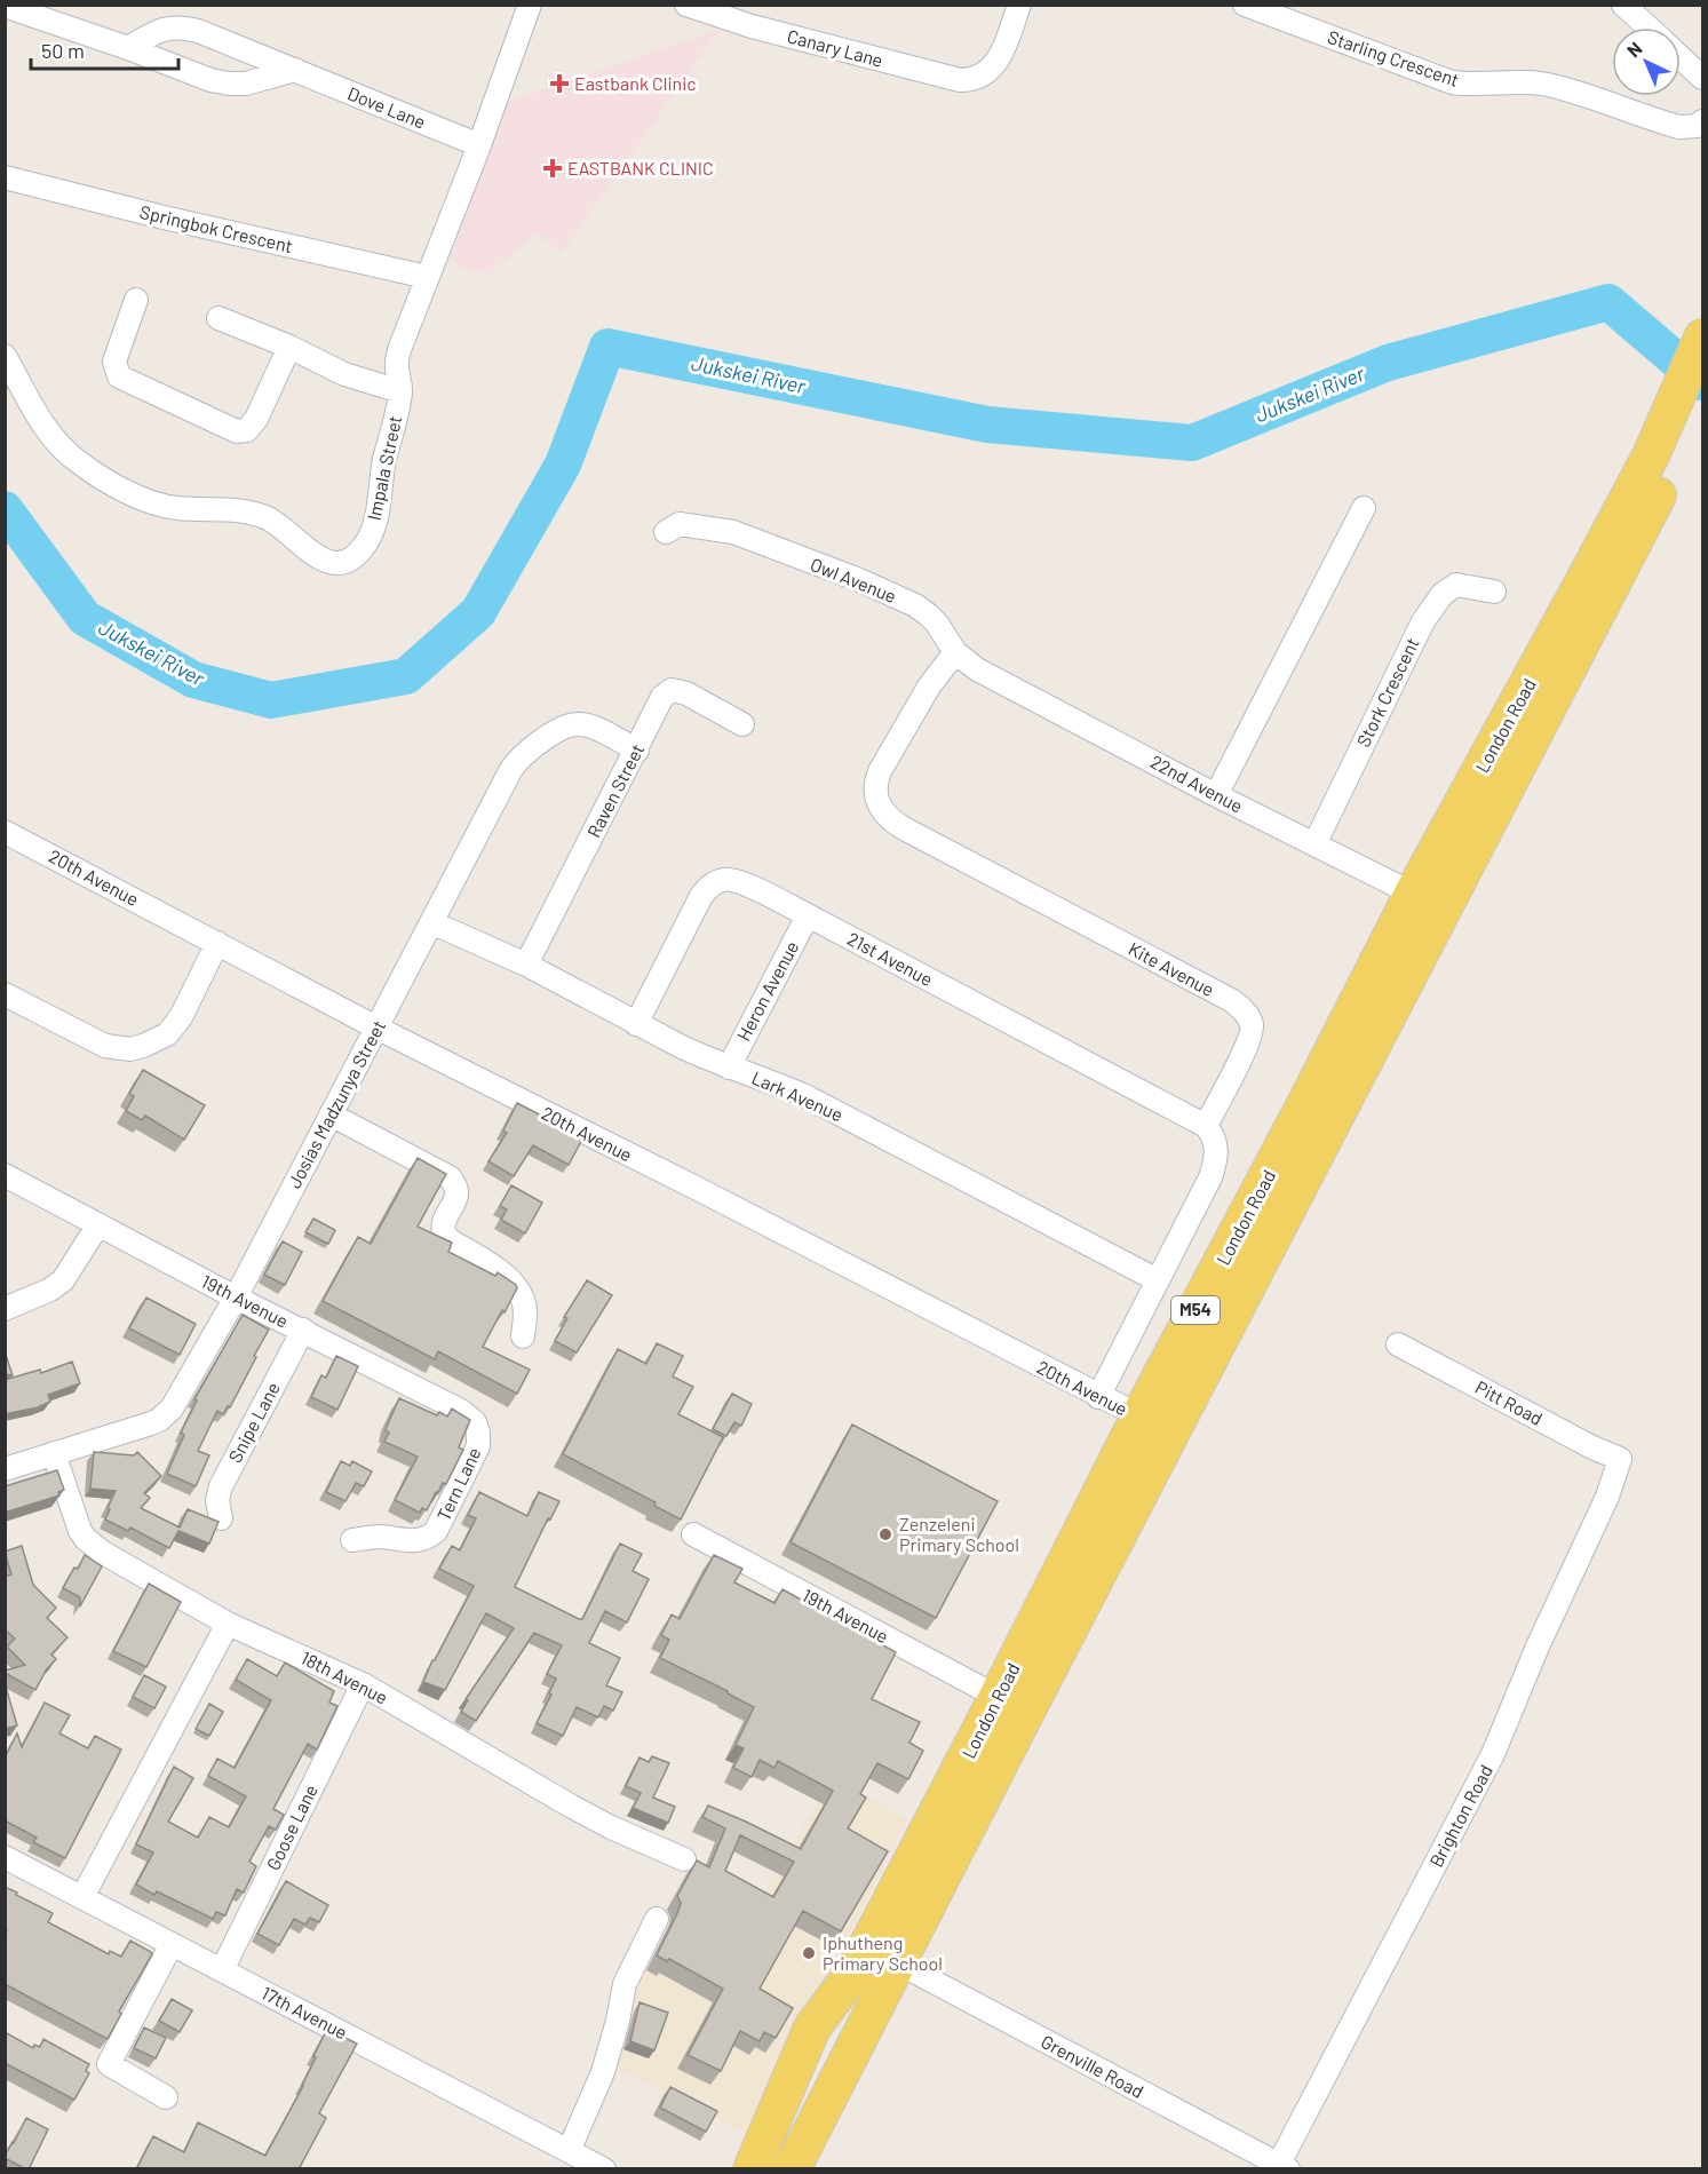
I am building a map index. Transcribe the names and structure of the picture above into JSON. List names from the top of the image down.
{
  "streets": {
    "main road": ["London Road", "M54"],
    "street": [
      "Canary Lane",
      "Starling Crescent",
      "Dove Lane",
      "Springbok Crescent",
      "Impala Street",
      "Owl Avenue",
      "Stork Crescent",
      "22nd Avenue",
      "Raven Street",
      "20th Avenue",
      "21st Avenue",
      "Kite Avenue",
      "Heron Avenue",
      "Lark Avenue",
      "Josias Madzunya Street",
      "19th Avenue",
      "Pitt Road",
      "Snipe Lane",
      "Tern Lane",
      "18th Avenue",
      "Brighton Road",
      "Goose Lane",
      "17th Avenue",
      "Grenville Road"
    ]
  },
  "crossings": [
    ["Dove Lane", "Impala Street"],
    ["Springbok Crescent", "Impala Street"],
    ["Owl Avenue", "22nd Avenue"],
    ["Owl Avenue", "Kite Avenue"],
    ["Stork Crescent", "22nd Avenue"],
    ["London Road", "22nd Avenue"],
    ["London Road", "20th Avenue"],
    ["London Road", "19th Avenue"],
    ["London Road", "Grenville Road"],
    ["22nd Avenue", "Kite Avenue"],
    ["Raven Street", "Lark Avenue"],
    ["Raven Street", "Josias Madzunya Street"],
    ["20th Avenue", "Josias Madzunya Street"],
    ["21st Avenue", "Kite Avenue"],
    ["21st Avenue", "Heron Avenue"],
    ["21st Avenue", "Lark Avenue"],
    ["Heron Avenue", "Lark Avenue"],
    ["Lark Avenue", "Josias Madzunya Street"],
    ["Josias Madzunya Street", "19th Avenue"],
    ["Josias Madzunya Street", "18th Avenue"],
    ["19th Avenue", "Snipe Lane"],
    ["19th Avenue", "Tern Lane"],
    ["Pitt Road", "Brighton Road"],
    ["18th Avenue", "Goose Lane"],
    ["Brighton Road", "Grenville Road"],
    ["Goose Lane", "17th Avenue"]
  ],
  "water": ["Jukskei River"],
  "places": {
    "health": ["Eastbank Clinic", "EASTBANK CLINIC"],
    "other": ["Zenzeleni Primary School", "Iphutheng Primary School"]
  },
  "scale_bar": "50 m",
  "north": "top left"
}
